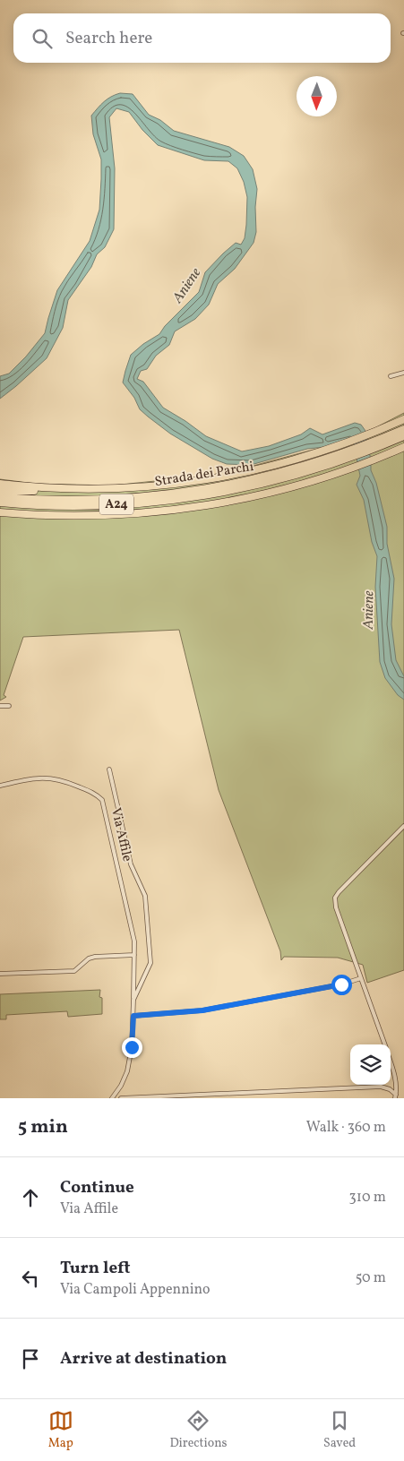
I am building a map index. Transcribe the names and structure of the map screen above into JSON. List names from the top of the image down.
{
  "streets": {
    "highway": ["Strada dei Parchi", "A24"],
    "street": ["Via Affile"]
  },
  "water": ["Aniene"],
  "north": "bottom",
  "page": {
    "search": "Search here",
    "heading": ["5 min", "Walk · 360 m"],
    "list": [
      ["Continue", "Via Affile", "310 m"],
      ["Turn left", "Via Campoli Appennino", "50 m"],
      "Arrive at destination"
    ],
    "nav": ["Map", "Directions", "Saved"]
  }
}
